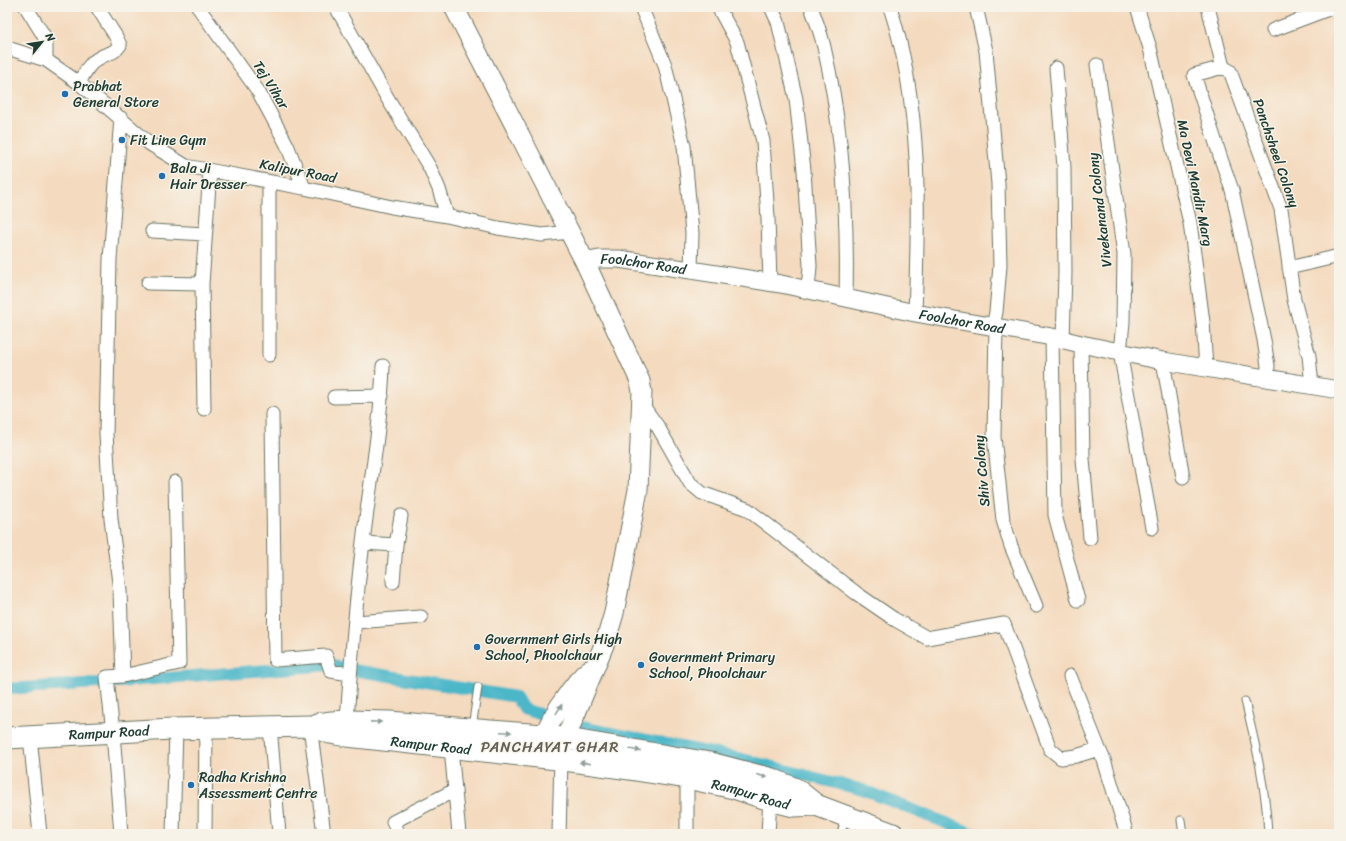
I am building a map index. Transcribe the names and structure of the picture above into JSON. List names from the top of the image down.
{
  "streets": {
    "main road": ["Rampur Road"],
    "street": [
      "Tej Vihar",
      "Panchsheel Colony",
      "Kalipur Road",
      "Ma Devi Mandir Marg",
      "Vivekanand Colony",
      "Foolchor Road",
      "Shiv Colony"
    ]
  },
  "crossings": [
    ["Tej Vihar", "Kalipur Road"],
    ["Panchsheel Colony", "Foolchor Road"],
    ["Ma Devi Mandir Marg", "Foolchor Road"],
    ["Vivekanand Colony", "Foolchor Road"],
    ["Foolchor Road", "Shiv Colony"]
  ],
  "districts": ["PANCHAYAT GHAR"],
  "places": [
    "Prabhat General Store",
    "Fit Line Gym",
    "Bala Ji Hair Dresser",
    "Government Girls High School, Phoolchaur",
    "Government Primary School, Phoolchaur",
    "Radha Krishna Assessment Centre"
  ],
  "north": "top right"
}
